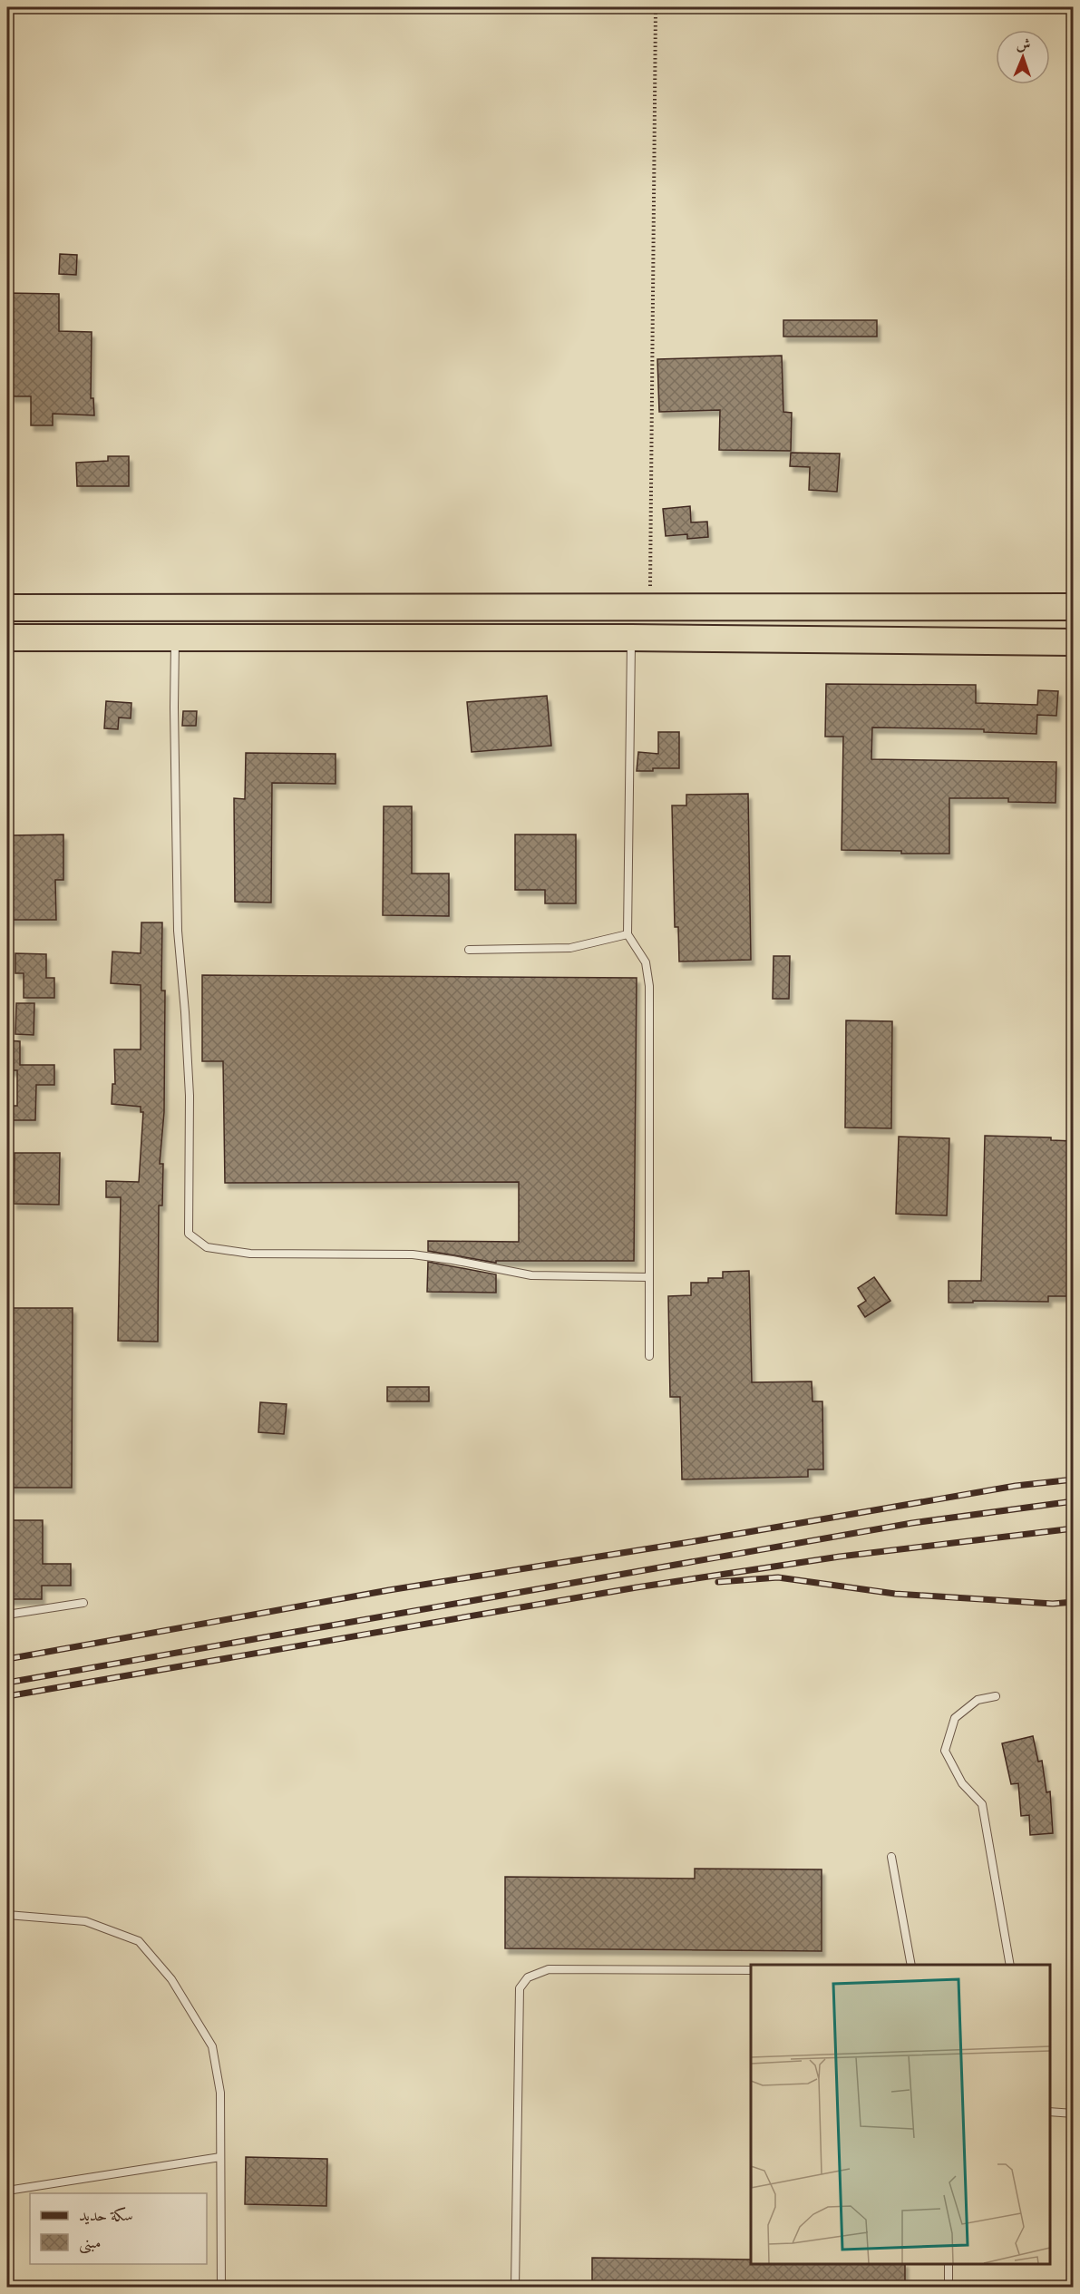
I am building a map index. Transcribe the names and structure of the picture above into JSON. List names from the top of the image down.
{
  "legend": ["سكة حديد", "مبنى"],
  "north": "top"
}
